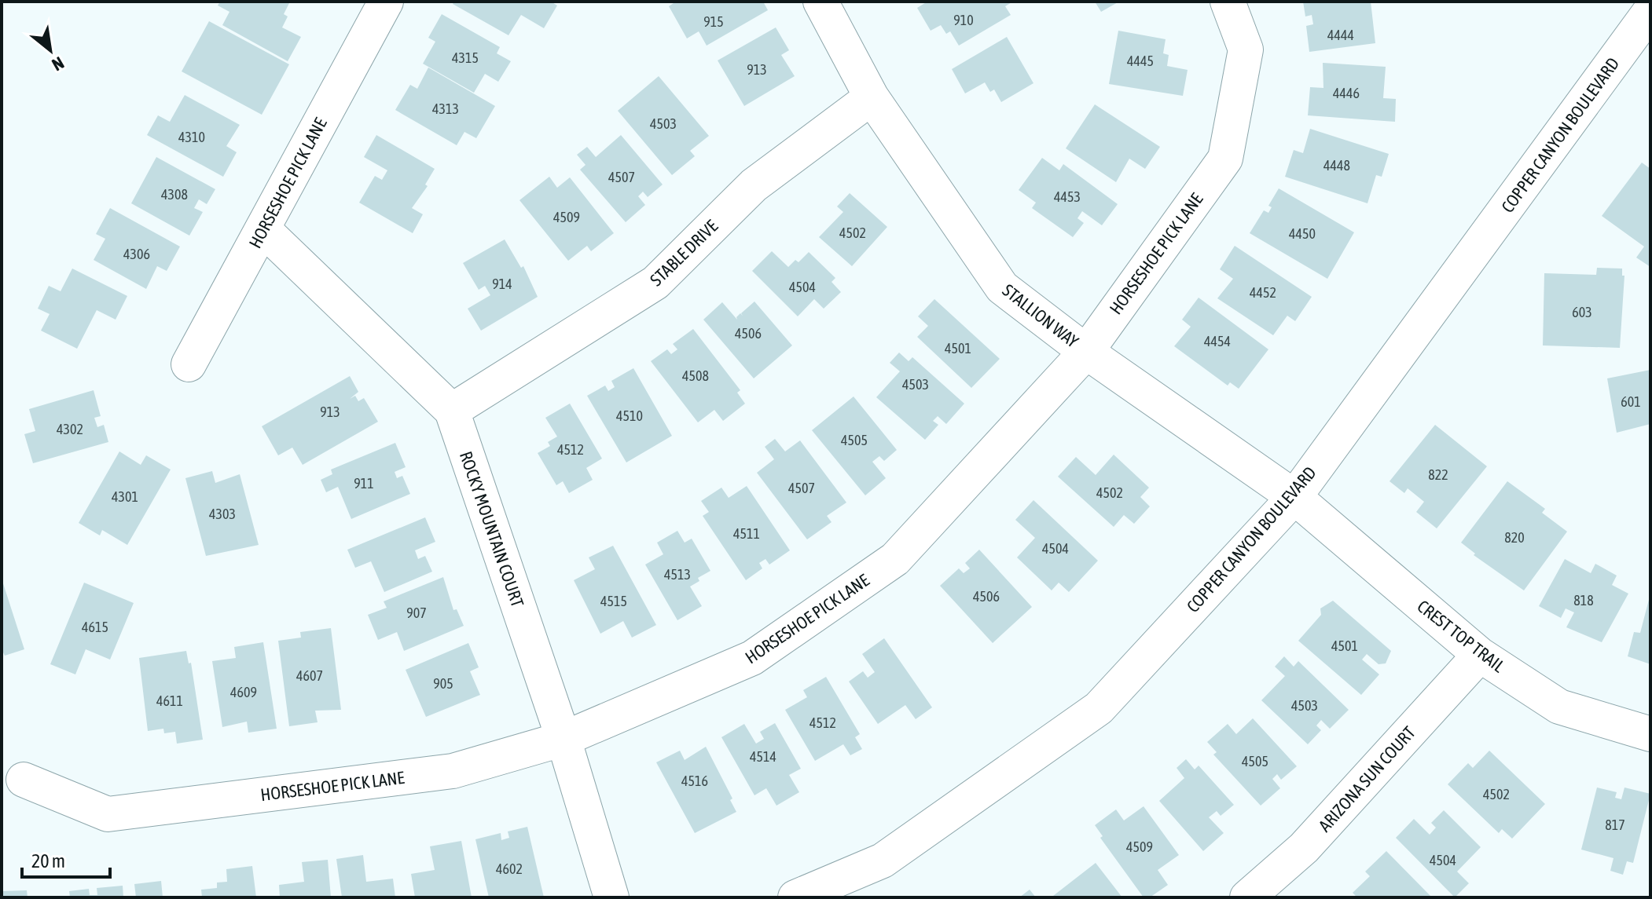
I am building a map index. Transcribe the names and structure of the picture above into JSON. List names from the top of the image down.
{
  "streets": {
    "street": [
      "COPPER CANYON BOULEVARD",
      "HORSESHOE PICK LANE",
      "STABLE DRIVE",
      "STALLION WAY",
      "ROCKY MOUNTAIN COURT",
      "CREST TOP TRAIL",
      "ARIZONA SUN COURT"
    ]
  },
  "crossings": [
    ["COPPER CANYON BOULEVARD", "STALLION WAY"],
    ["COPPER CANYON BOULEVARD", "CREST TOP TRAIL"],
    ["HORSESHOE PICK LANE", "STALLION WAY"],
    ["HORSESHOE PICK LANE", "ROCKY MOUNTAIN COURT"],
    ["STABLE DRIVE", "STALLION WAY"],
    ["STABLE DRIVE", "ROCKY MOUNTAIN COURT"],
    ["STALLION WAY", "CREST TOP TRAIL"],
    ["CREST TOP TRAIL", "ARIZONA SUN COURT"]
  ],
  "house_numbers": [
    "910",
    "915",
    "4444",
    "4315",
    "4445",
    "913",
    "4446",
    "4313",
    "4503",
    "4310",
    "4448",
    "4507",
    "4308",
    "4453",
    "4509",
    "4502",
    "4450",
    "4306",
    "914",
    "4504",
    "4452",
    "603",
    "4506",
    "4454",
    "4501",
    "4508",
    "4503",
    "601",
    "913",
    "4510",
    "4302",
    "4505",
    "4512",
    "822",
    "911",
    "4507",
    "4502",
    "4301",
    "4303",
    "4511",
    "820",
    "4504",
    "4513",
    "4506",
    "818",
    "4515",
    "907",
    "4615",
    "4501",
    "4607",
    "905",
    "4609",
    "4611",
    "4503",
    "4512",
    "4514",
    "4505",
    "4516",
    "4502",
    "817",
    "4509",
    "4504",
    "4602"
  ],
  "scale_bar": "20 m",
  "north": "bottom right"
}
